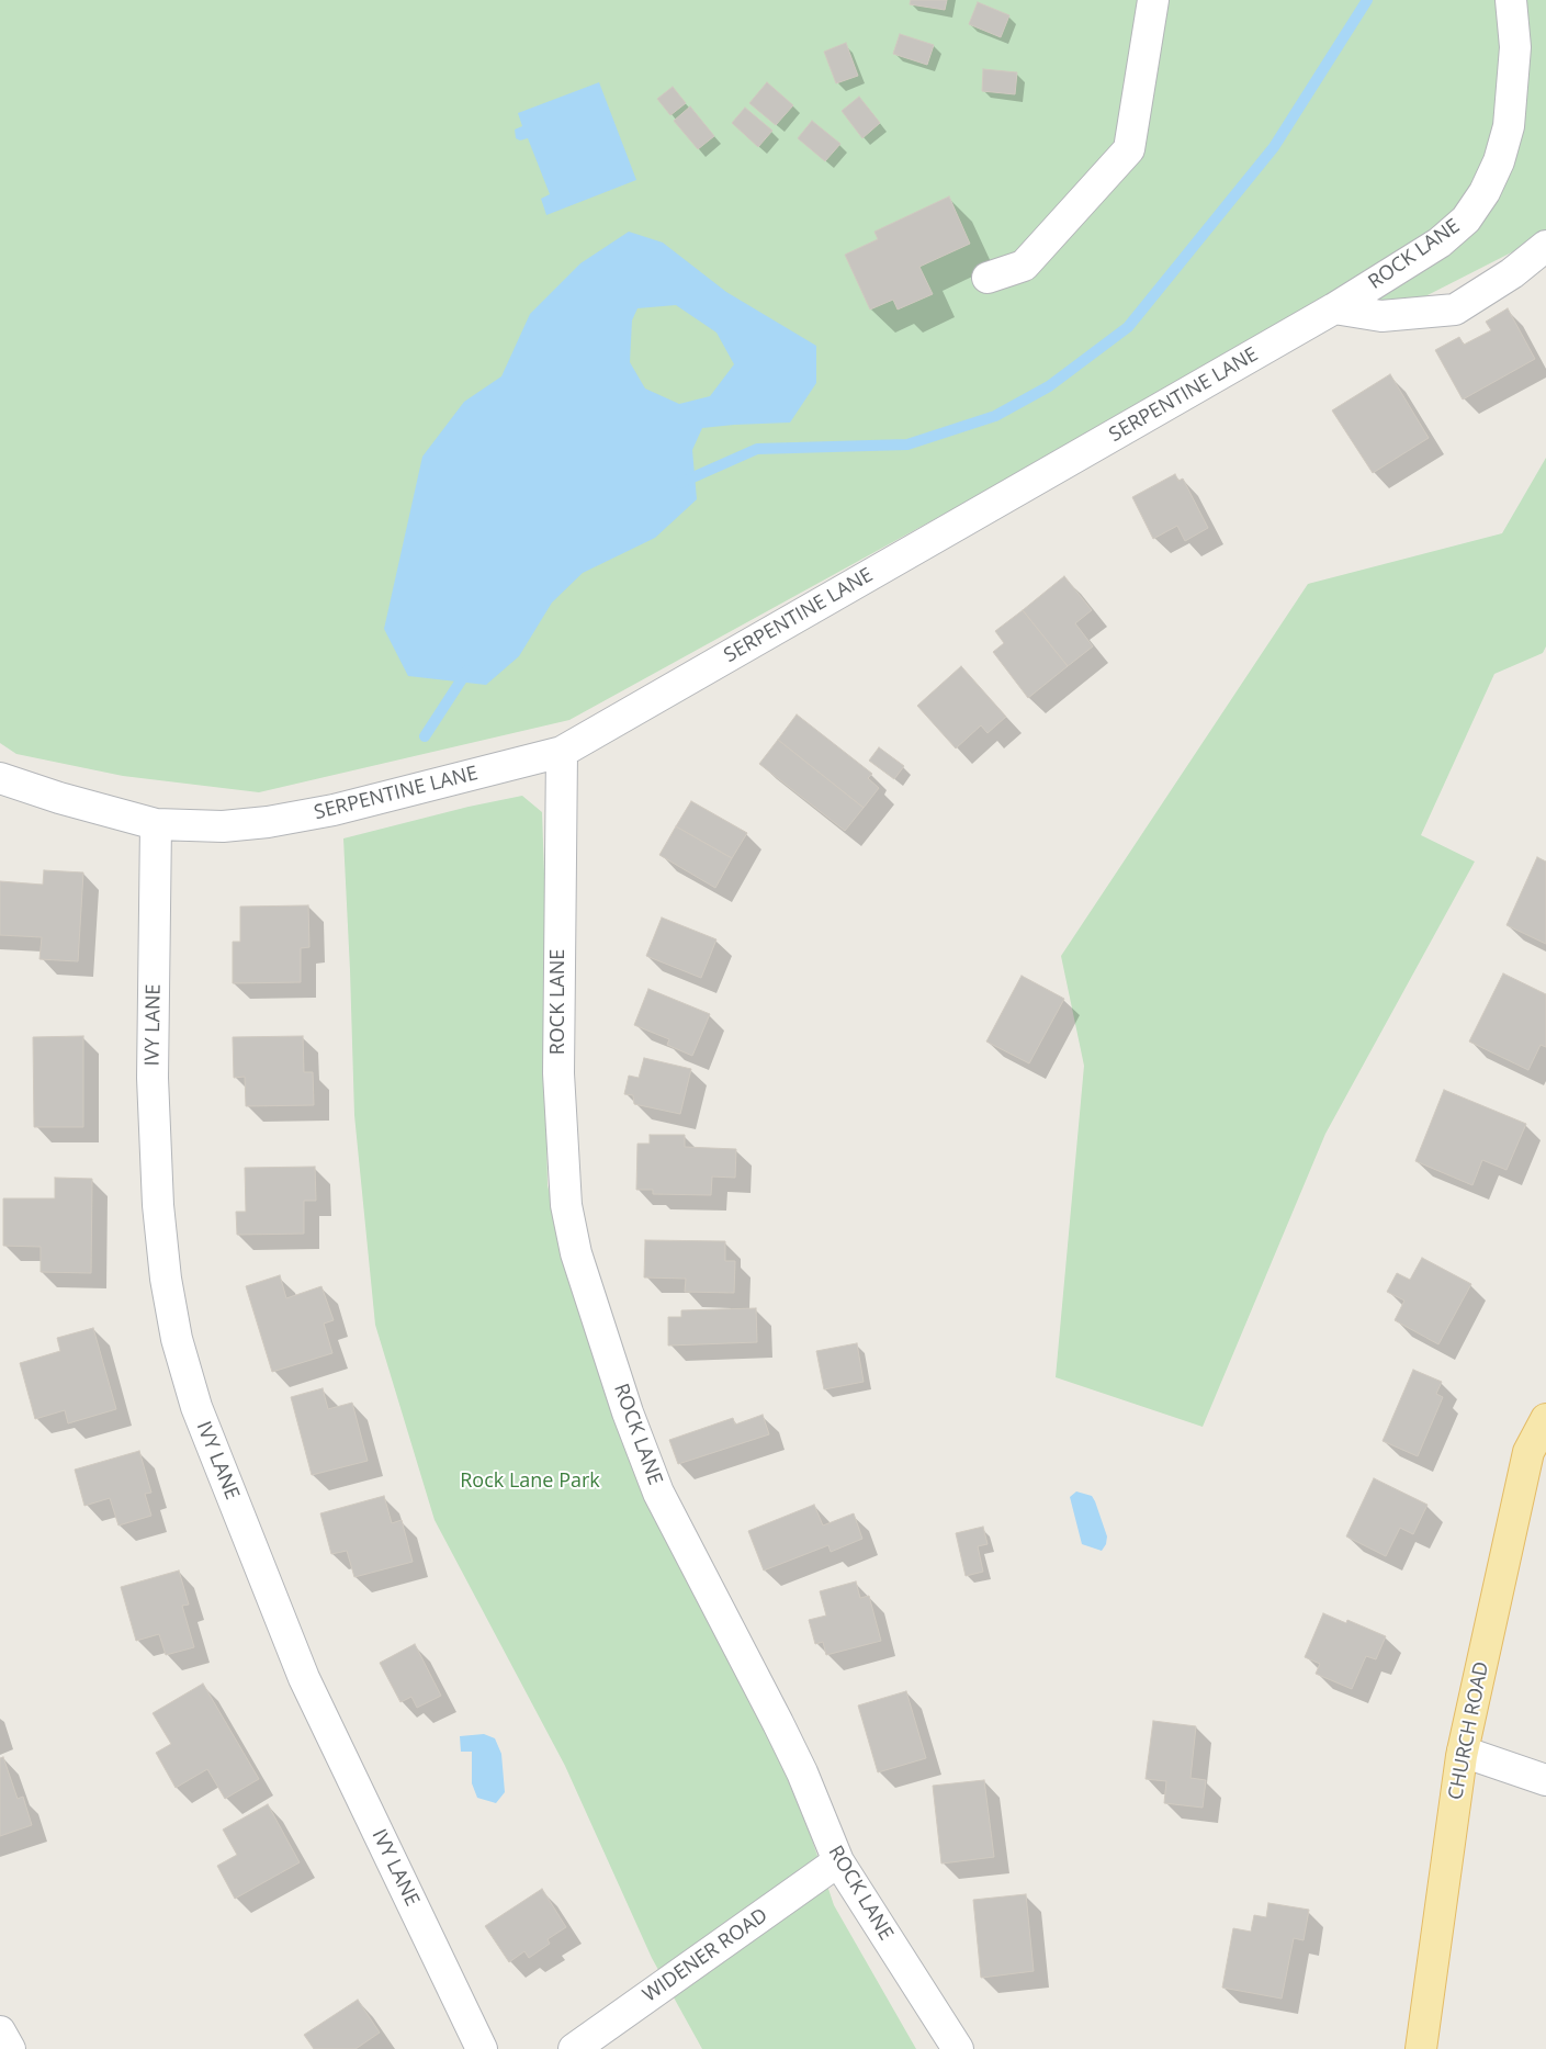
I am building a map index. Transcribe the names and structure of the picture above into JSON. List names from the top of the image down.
{
  "streets": {
    "main road": ["CHURCH ROAD"],
    "street": [
      "ROCK LANE",
      "SERPENTINE LANE",
      "IVY LANE",
      "WIDENER ROAD"
    ]
  },
  "crossings": [
    ["ROCK LANE", "SERPENTINE LANE"],
    ["ROCK LANE", "WIDENER ROAD"],
    ["SERPENTINE LANE", "IVY LANE"]
  ],
  "parks": ["Rock Lane Park"]
}
